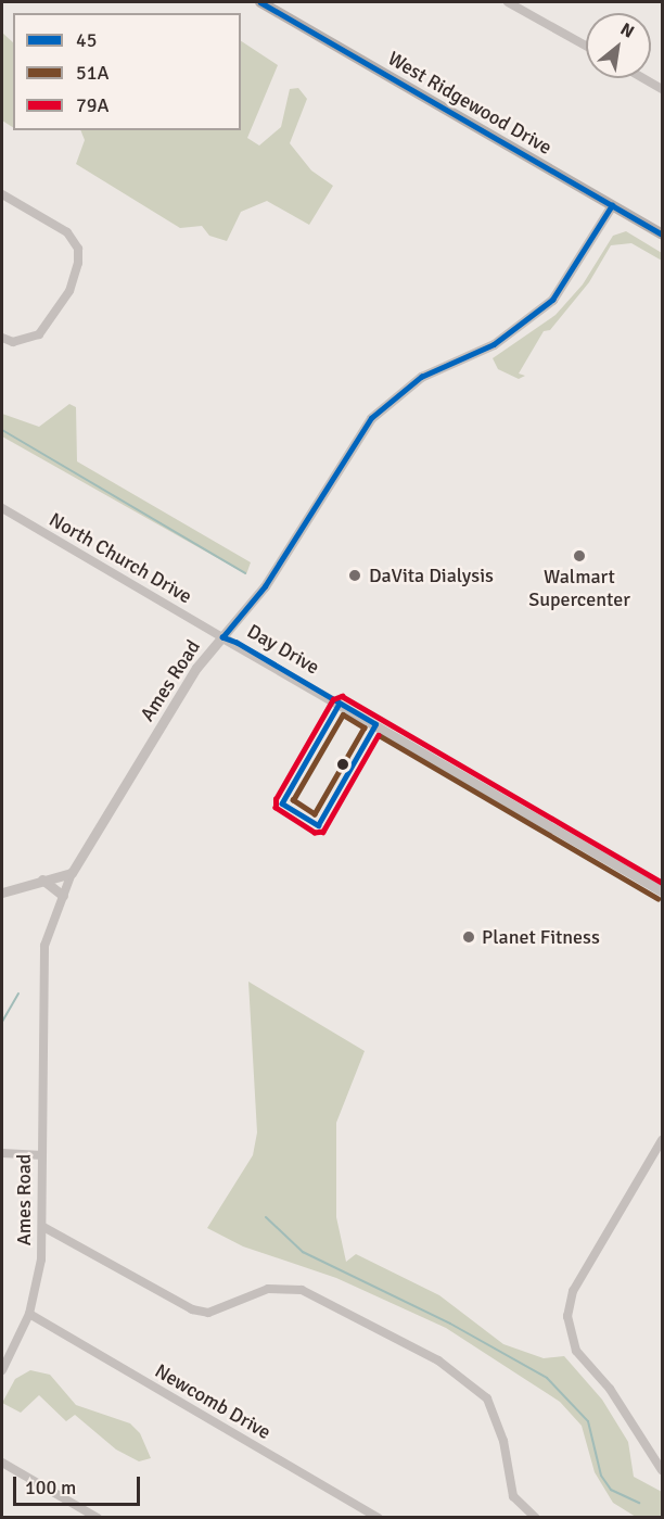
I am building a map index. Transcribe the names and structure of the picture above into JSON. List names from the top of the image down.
{
  "streets": {
    "main road": ["West Ridgewood Drive"],
    "street": [
      "North Church Drive",
      "Day Drive",
      "Ames Road",
      "Newcomb Drive"
    ]
  },
  "crossings": [
    ["West Ridgewood Drive", "Ames Road"],
    ["North Church Drive", "Day Drive"],
    ["North Church Drive", "Ames Road"],
    ["Day Drive", "Ames Road"],
    ["Ames Road", "Newcomb Drive"]
  ],
  "places": ["Walmart Supercenter", "DaVita Dialysis", "Planet Fitness"],
  "lines": ["transit line 45", "transit line 79A", "transit line 51A"],
  "legend": ["45", "51A", "79A"],
  "scale_bar": "100 m",
  "north": "top right"
}
